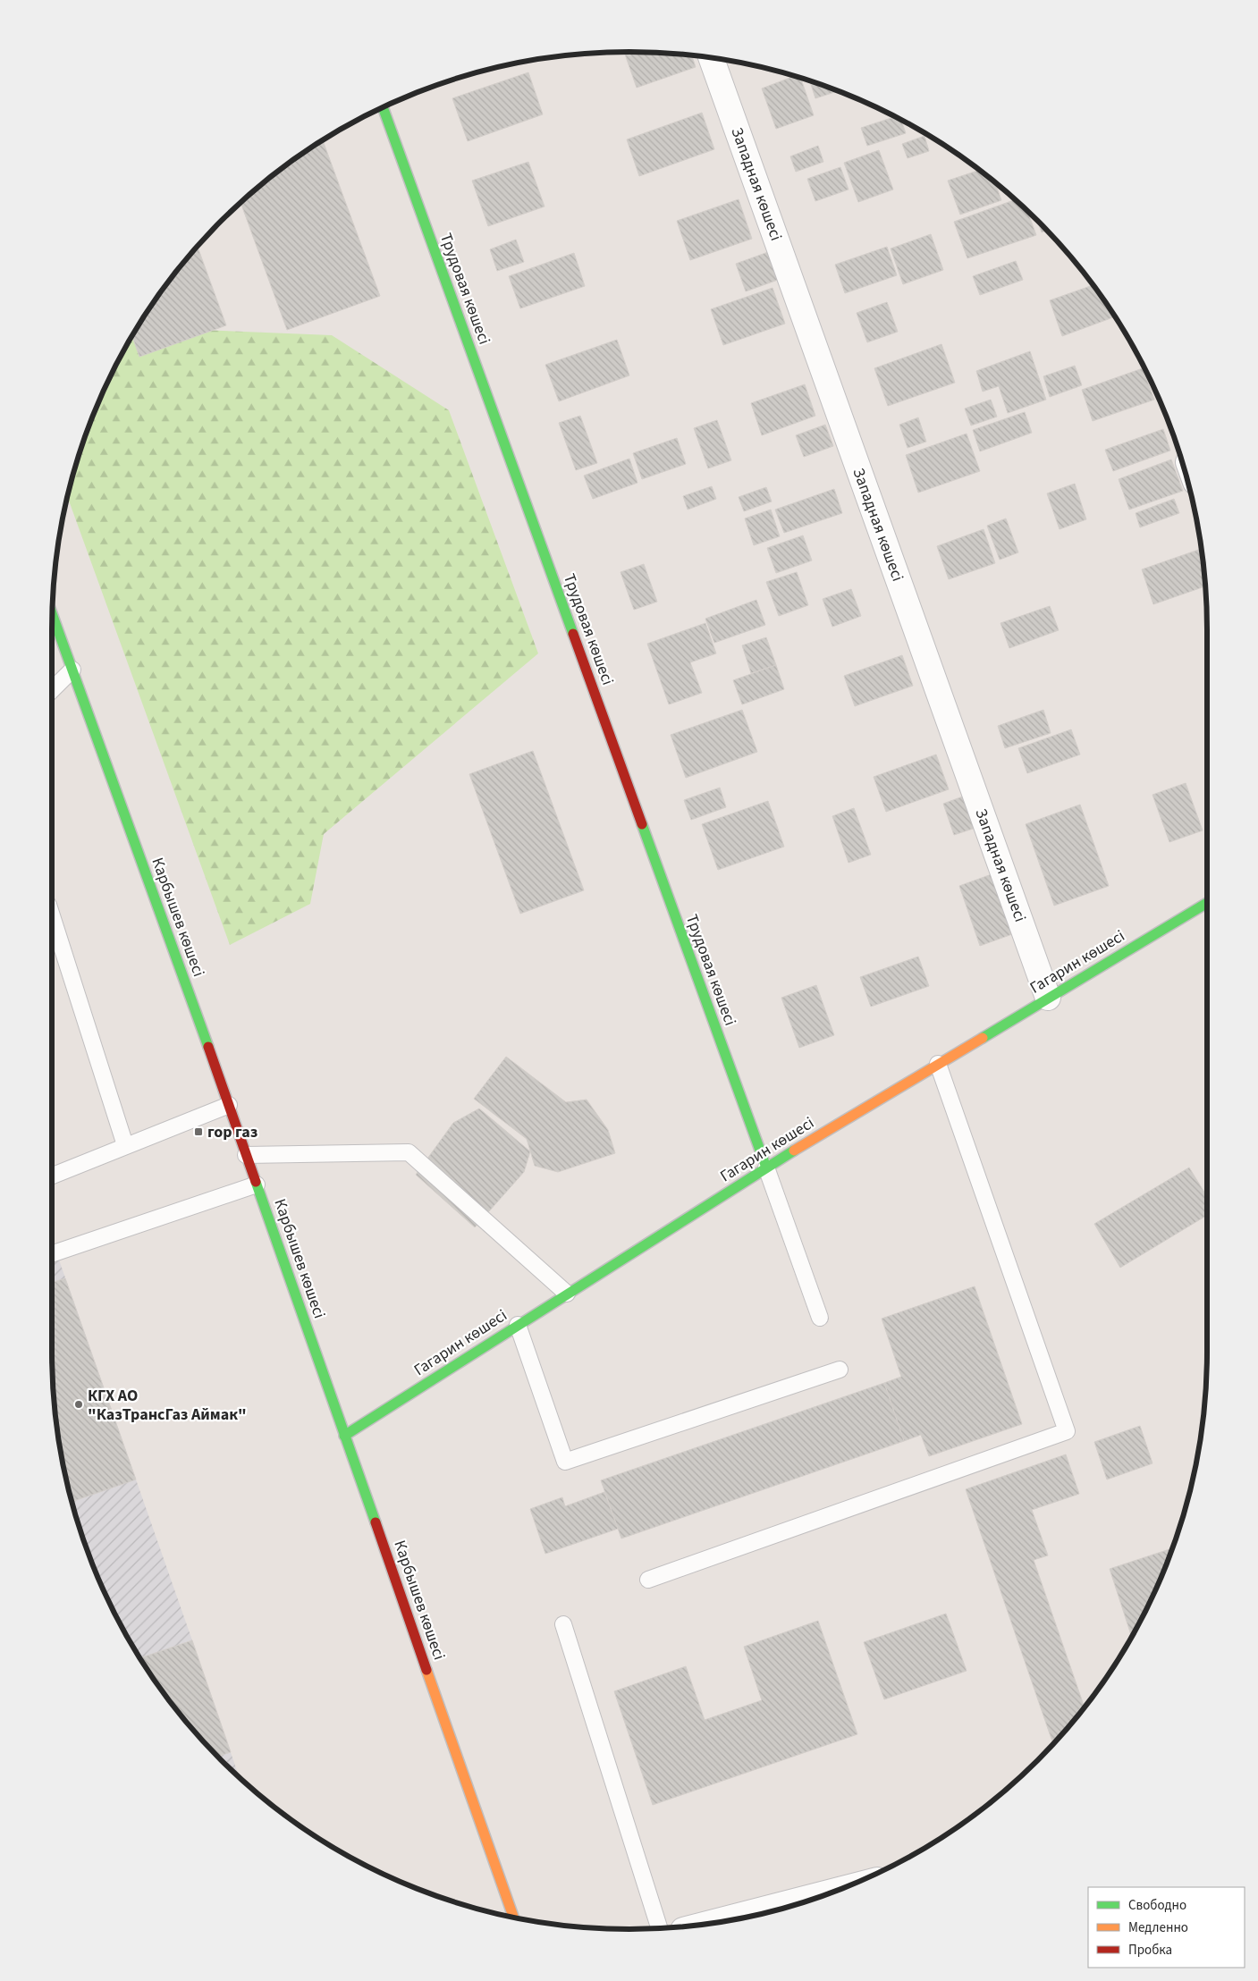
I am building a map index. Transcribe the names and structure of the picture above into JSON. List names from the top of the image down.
{
  "streets": {
    "street": [
      "Западная көшесі",
      "Трудовая көшесі",
      "Карбышев көшесі",
      "Гагарин көшесі"
    ]
  },
  "crossings": [
    ["Западная көшесі", "Гагарин көшесі"],
    ["Трудовая көшесі", "Гагарин көшесі"],
    ["Карбышев көшесі", "Гагарин көшесі"]
  ],
  "places": {
    "transit": ["гор газ"],
    "other": ["КГХ АО \"КазТрансГаз Аймак\""]
  },
  "legend": ["Свободно", "Медленно", "Пробка"]
}
